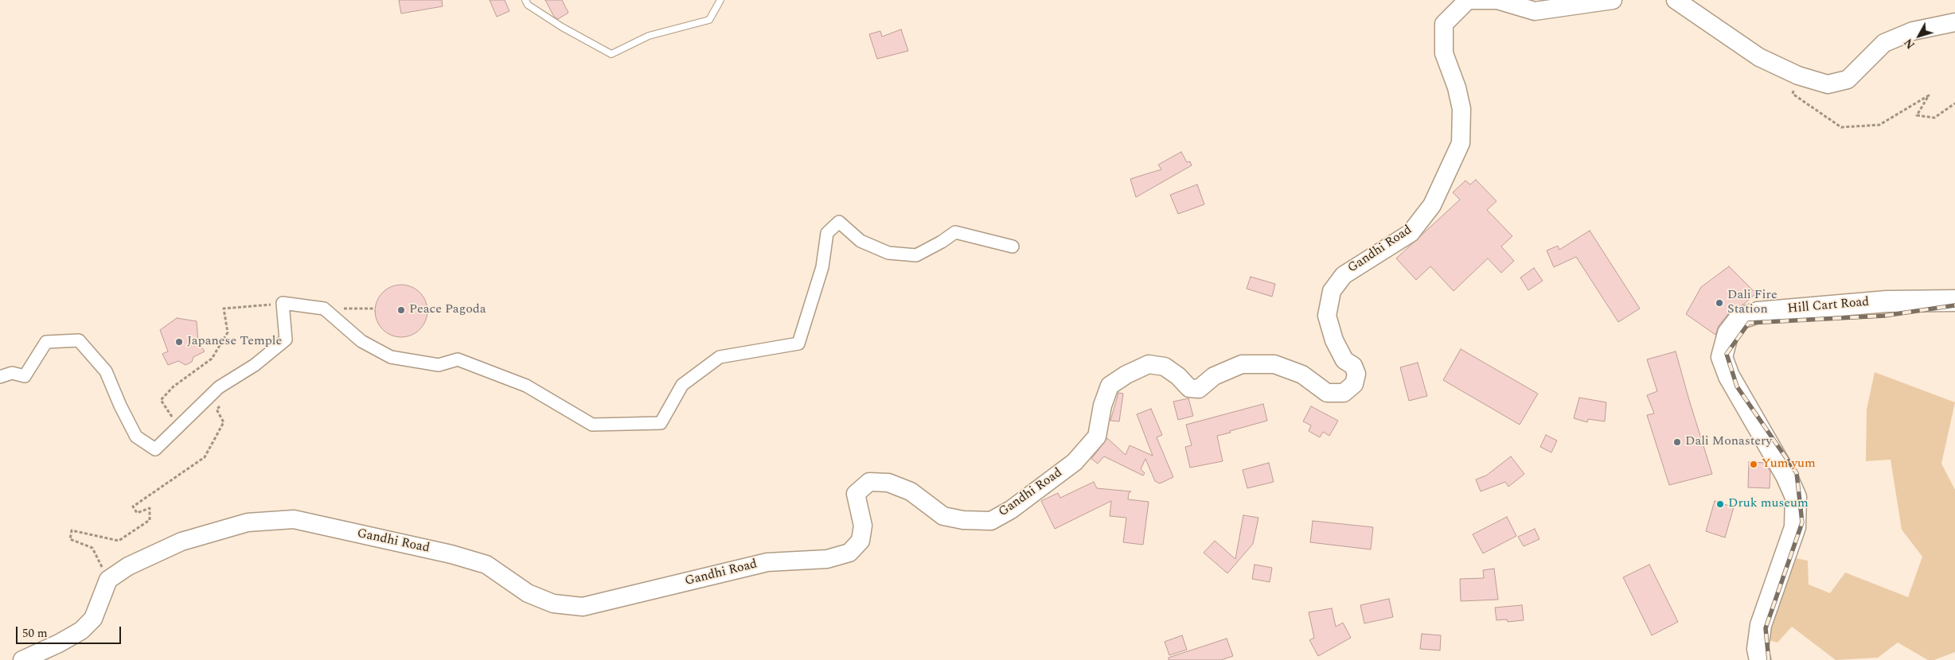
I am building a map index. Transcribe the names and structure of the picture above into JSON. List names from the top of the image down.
{
  "streets": {
    "highway": ["Hill Cart Road"],
    "main road": ["Gandhi Road"]
  },
  "places": [
    "Dali Fire Station",
    "Peace Pagoda",
    "Japanese Temple",
    "Dali Monastery",
    "Yum yum",
    "Druk museum"
  ],
  "scale_bar": "50 m",
  "north": "bottom left"
}
